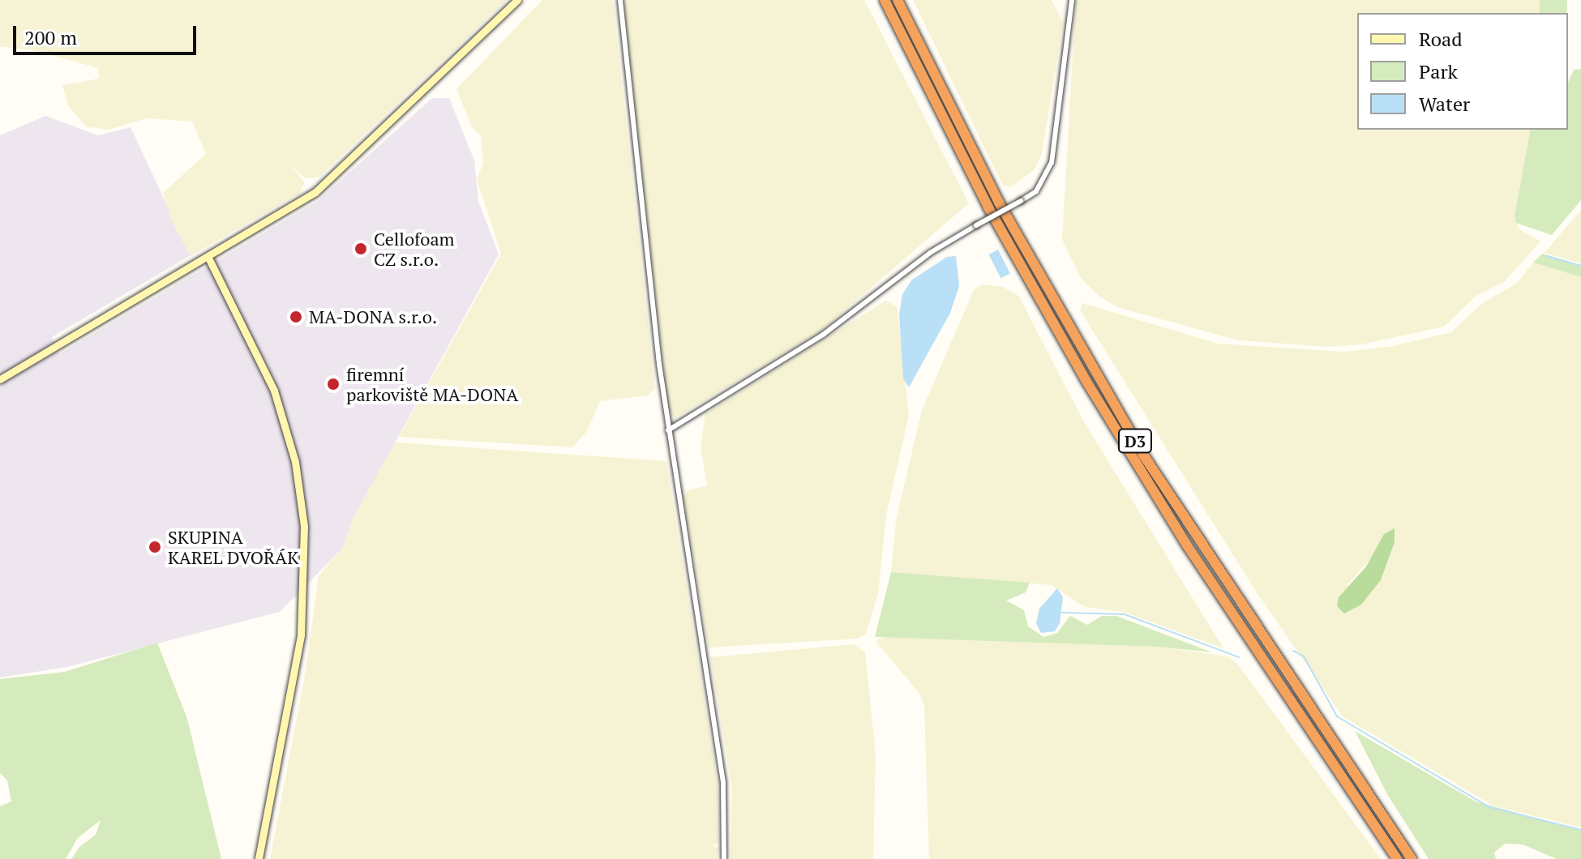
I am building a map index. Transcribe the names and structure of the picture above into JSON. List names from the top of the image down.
{
  "streets": {
    "highway": ["D3"]
  },
  "places": [
    "Cellofoam CZ s.r.o.",
    "MA-DONA s.r.o.",
    "firemní parkoviště MA-DONA",
    "SKUPINA KAREL DVOŘÁK"
  ],
  "legend": ["Road", "Park", "Water"],
  "scale_bar": "200 m"
}
